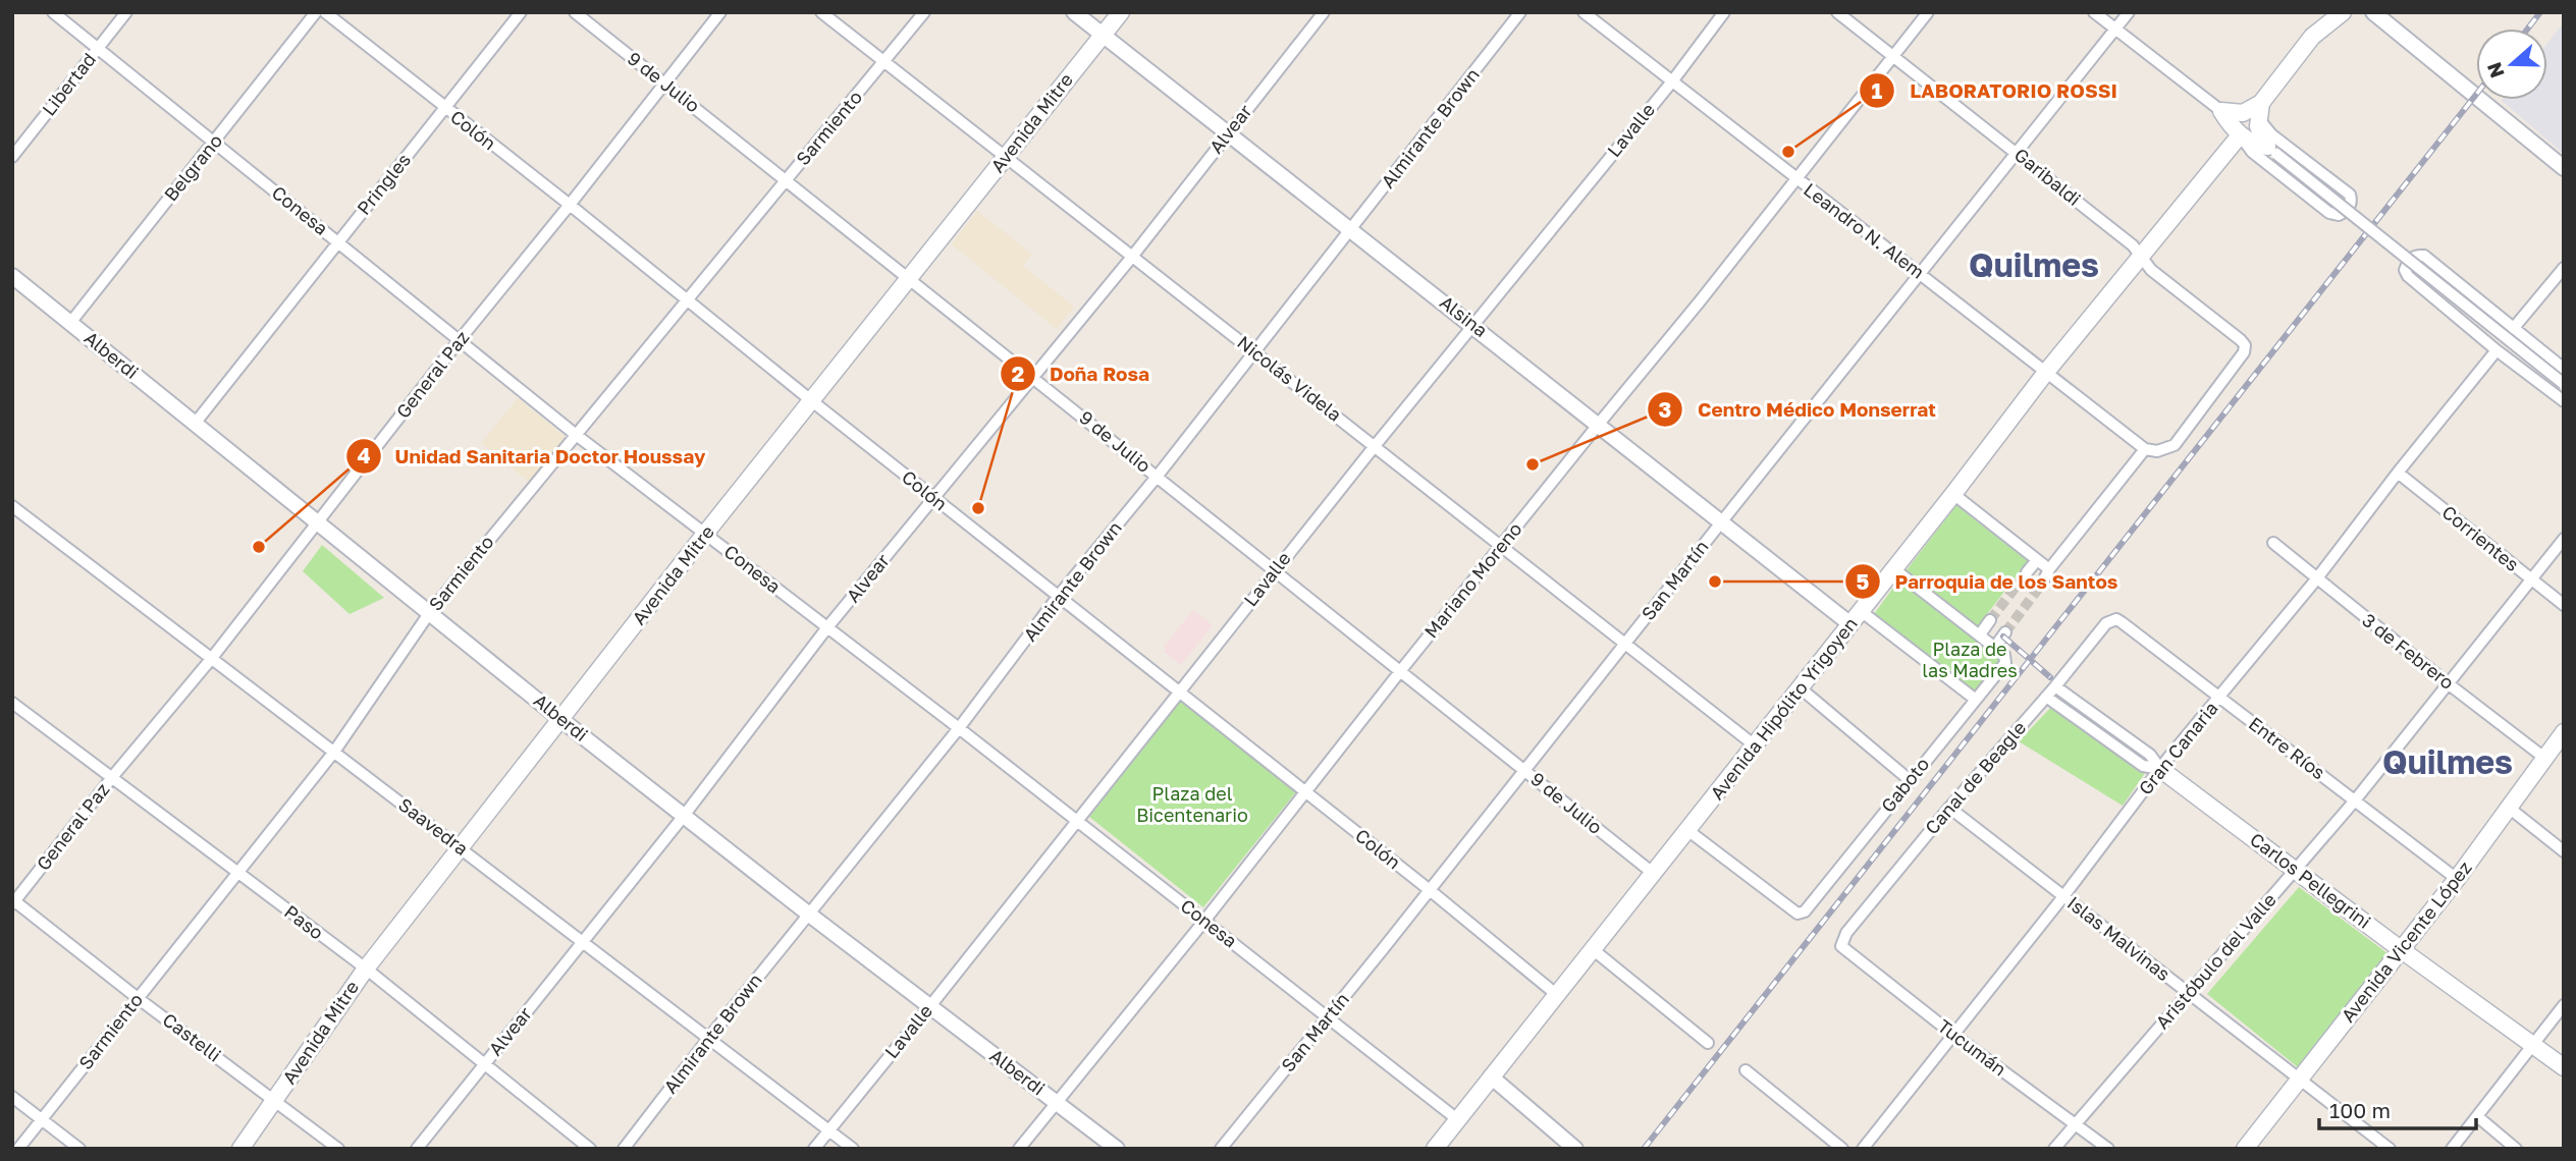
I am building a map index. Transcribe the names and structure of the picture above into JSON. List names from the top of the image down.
{
  "streets": {
    "main road": [
      "Avenida Mitre",
      "Avenida Hipólito Yrigoyen",
      "Carlos Pellegrini",
      "Avenida Vicente López"
    ],
    "street": [
      "9 de Julio",
      "Libertad",
      "Sarmiento",
      "Almirante Brown",
      "Alvear",
      "Colón",
      "Lavalle",
      "Belgrano",
      "Garibaldi",
      "Pringles",
      "Conesa",
      "Leandro N. Alem",
      "Alsina",
      "Alberdi",
      "General Paz",
      "Nicolás Videla",
      "Corrientes",
      "Mariano Moreno",
      "San Martín",
      "3 de Febrero",
      "Gran Canaria",
      "Entre Ríos",
      "Canal de Beagle",
      "Gaboto",
      "Saavedra",
      "Paso",
      "Islas Malvinas",
      "Aristóbulo del Valle",
      "Castelli",
      "Tucumán"
    ]
  },
  "crossings": [
    ["9 de Julio", "Avenida Mitre"],
    ["9 de Julio", "Sarmiento"],
    ["9 de Julio", "Almirante Brown"],
    ["9 de Julio", "Alvear"],
    ["9 de Julio", "Lavalle"],
    ["9 de Julio", "General Paz"],
    ["9 de Julio", "Mariano Moreno"],
    ["9 de Julio", "San Martín"],
    ["9 de Julio", "Avenida Hipólito Yrigoyen"],
    ["Libertad", "Conesa"],
    ["Avenida Mitre", "Colón"],
    ["Avenida Mitre", "Conesa"],
    ["Avenida Mitre", "Alsina"],
    ["Avenida Mitre", "Alberdi"],
    ["Avenida Mitre", "Nicolás Videla"],
    ["Avenida Mitre", "Saavedra"],
    ["Avenida Mitre", "Paso"],
    ["Avenida Mitre", "Castelli"],
    ["Sarmiento", "Colón"],
    ["Sarmiento", "Conesa"],
    ["Sarmiento", "Alberdi"],
    ["Sarmiento", "Nicolás Videla"],
    ["Sarmiento", "Saavedra"],
    ["Sarmiento", "Paso"],
    ["Sarmiento", "Castelli"],
    ["Almirante Brown", "Colón"],
    ["Almirante Brown", "Conesa"],
    ["Almirante Brown", "Alsina"],
    ["Almirante Brown", "Alberdi"],
    ["Almirante Brown", "Nicolás Videla"],
    ["Almirante Brown", "Saavedra"],
    ["Alvear", "Colón"],
    ["Alvear", "Conesa"],
    ["Alvear", "Alsina"],
    ["Alvear", "Alberdi"],
    ["Alvear", "Nicolás Videla"],
    ["Alvear", "Saavedra"],
    ["Alvear", "Paso"],
    ["Colón", "Lavalle"],
    ["Colón", "Pringles"],
    ["Colón", "General Paz"],
    ["Colón", "Mariano Moreno"],
    ["Colón", "San Martín"],
    ["Colón", "Avenida Hipólito Yrigoyen"],
    ["Lavalle", "Conesa"],
    ["Lavalle", "Leandro N. Alem"],
    ["Lavalle", "Alsina"],
    ["Lavalle", "Alberdi"],
    ["Lavalle", "Nicolás Videla"],
    ["Lavalle", "Saavedra"],
    ["Belgrano", "Conesa"],
    ["Belgrano", "Alberdi"],
    ["Garibaldi", "Leandro N. Alem"],
    ["Garibaldi", "Mariano Moreno"],
    ["Garibaldi", "San Martín"],
    ["Garibaldi", "Avenida Hipólito Yrigoyen"],
    ["Pringles", "Conesa"],
    ["Pringles", "Alberdi"],
    ["Conesa", "General Paz"],
    ["Conesa", "Mariano Moreno"],
    ["Conesa", "San Martín"],
    ["Conesa", "Avenida Hipólito Yrigoyen"],
    ["Leandro N. Alem", "Mariano Moreno"],
    ["Leandro N. Alem", "San Martín"],
    ["Leandro N. Alem", "Avenida Hipólito Yrigoyen"],
    ["Alsina", "Mariano Moreno"],
    ["Alsina", "San Martín"],
    ["Alsina", "Avenida Hipólito Yrigoyen"],
    ["Alberdi", "General Paz"],
    ["Alberdi", "Mariano Moreno"],
    ["General Paz", "Saavedra"],
    ["General Paz", "Paso"],
    ["General Paz", "Castelli"],
    ["Nicolás Videla", "Mariano Moreno"],
    ["Nicolás Videla", "San Martín"],
    ["Nicolás Videla", "Avenida Hipólito Yrigoyen"],
    ["Corrientes", "Gran Canaria"],
    ["Corrientes", "Aristóbulo del Valle"],
    ["3 de Febrero", "Gran Canaria"],
    ["3 de Febrero", "Avenida Vicente López"],
    ["3 de Febrero", "Aristóbulo del Valle"],
    ["Avenida Hipólito Yrigoyen", "Gaboto"],
    ["Gran Canaria", "Entre Ríos"],
    ["Gran Canaria", "Carlos Pellegrini"],
    ["Gran Canaria", "Islas Malvinas"],
    ["Gran Canaria", "Tucumán"],
    ["Entre Ríos", "Canal de Beagle"],
    ["Entre Ríos", "Avenida Vicente López"],
    ["Entre Ríos", "Aristóbulo del Valle"],
    ["Canal de Beagle", "Carlos Pellegrini"],
    ["Canal de Beagle", "Islas Malvinas"],
    ["Canal de Beagle", "Tucumán"],
    ["Carlos Pellegrini", "Avenida Vicente López"],
    ["Carlos Pellegrini", "Aristóbulo del Valle"],
    ["Islas Malvinas", "Avenida Vicente López"],
    ["Islas Malvinas", "Aristóbulo del Valle"],
    ["Aristóbulo del Valle", "Tucumán"]
  ],
  "districts": ["Quilmes", "Quilmes"],
  "parks": ["Plaza de las Madres", "Plaza del Bicentenario"],
  "places": [
    "LABORATORIO ROSSI",
    "Centro Médico Monserrat",
    "Doña Rosa",
    "Unidad Sanitaria Doctor Houssay",
    "Parroquia de los Santos"
  ],
  "scale_bar": "100 m",
  "north": "left"
}
